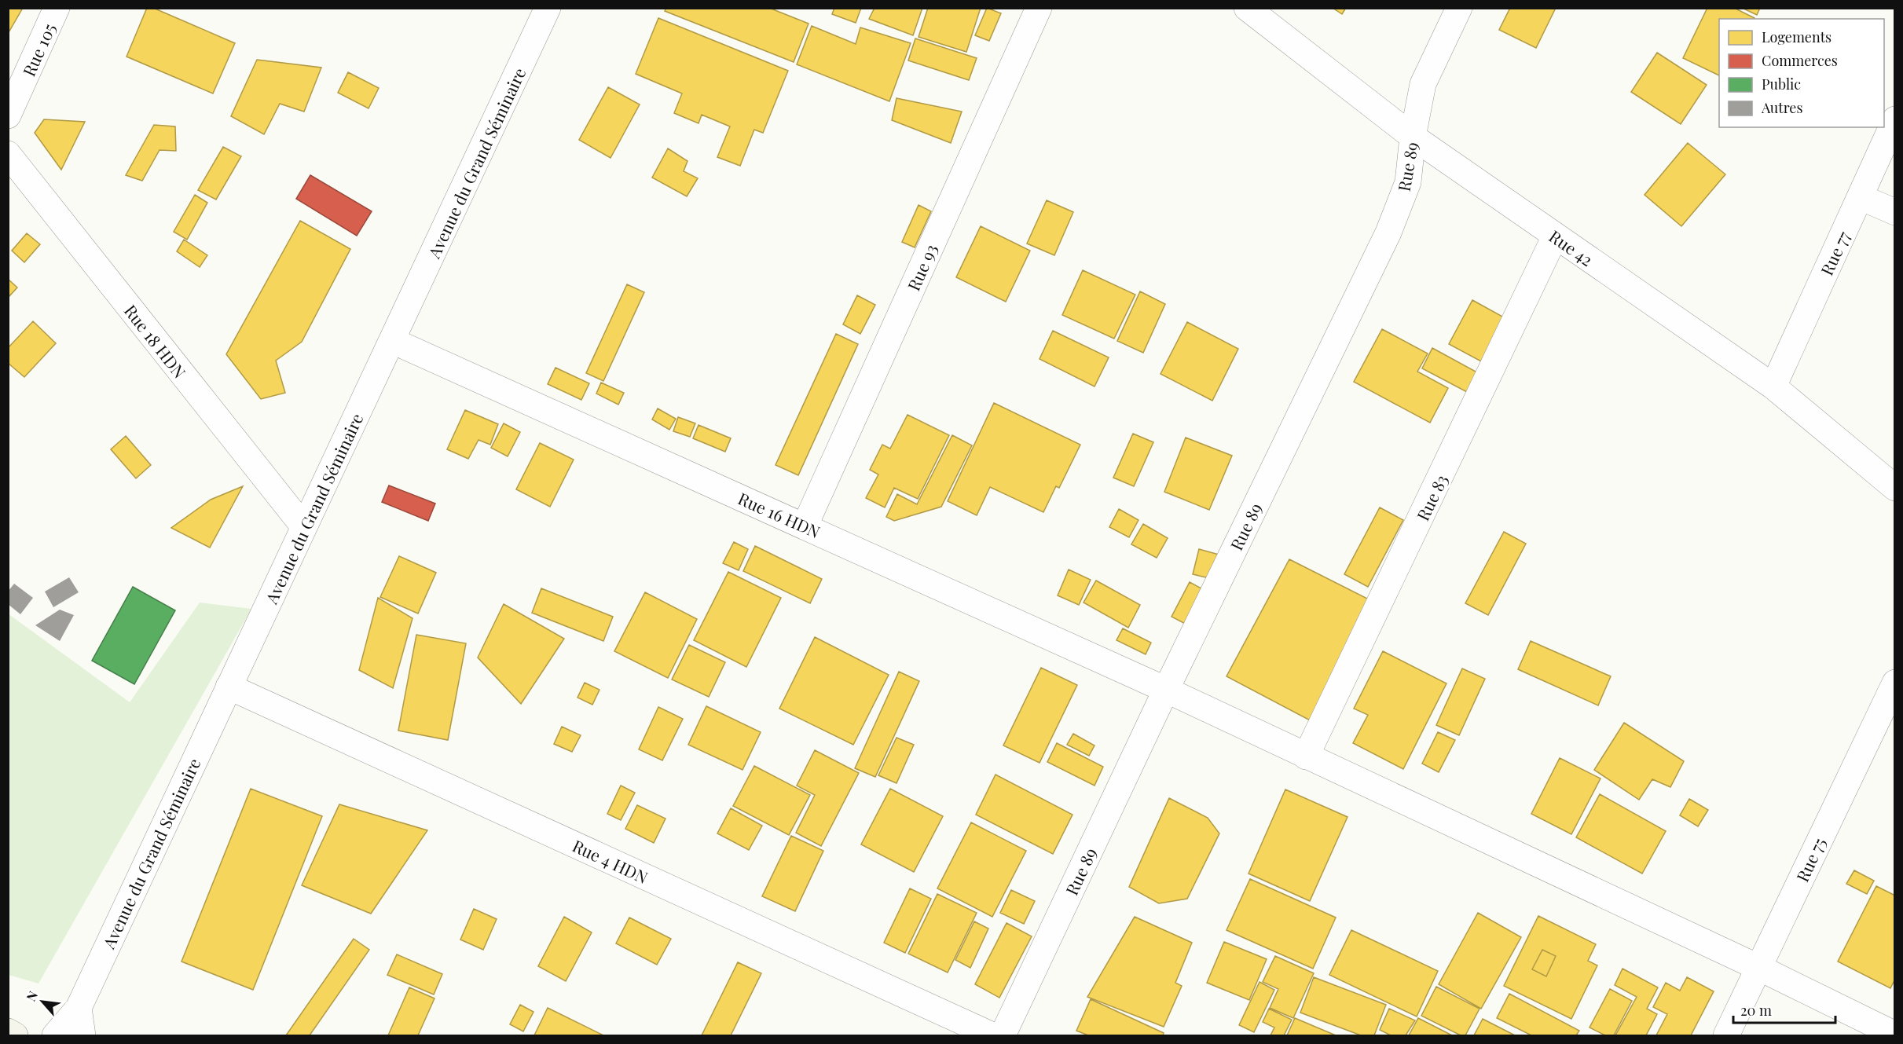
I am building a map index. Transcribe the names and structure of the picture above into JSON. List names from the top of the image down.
{
  "streets": {
    "street": [
      "Rue 105",
      "Avenue du Grand Séminaire",
      "Rue 89",
      "Rue 42",
      "Rue 77",
      "Rue 93",
      "Rue 18 HDN",
      "Rue 83",
      "Rue 16 HDN",
      "Rue 75",
      "Rue 4 HDN"
    ]
  },
  "crossings": [
    ["Avenue du Grand Séminaire", "Rue 18 HDN"],
    ["Avenue du Grand Séminaire", "Rue 16 HDN"],
    ["Avenue du Grand Séminaire", "Rue 4 HDN"],
    ["Rue 89", "Rue 42"],
    ["Rue 89", "Rue 16 HDN"],
    ["Rue 42", "Rue 77"],
    ["Rue 42", "Rue 83"],
    ["Rue 93", "Rue 16 HDN"],
    ["Rue 83", "Rue 16 HDN"],
    ["Rue 16 HDN", "Rue 75"]
  ],
  "legend": [
    "Logements",
    "Commerces",
    "Public",
    "Autres"
  ],
  "scale_bar": "20 m",
  "north": "top left"
}
